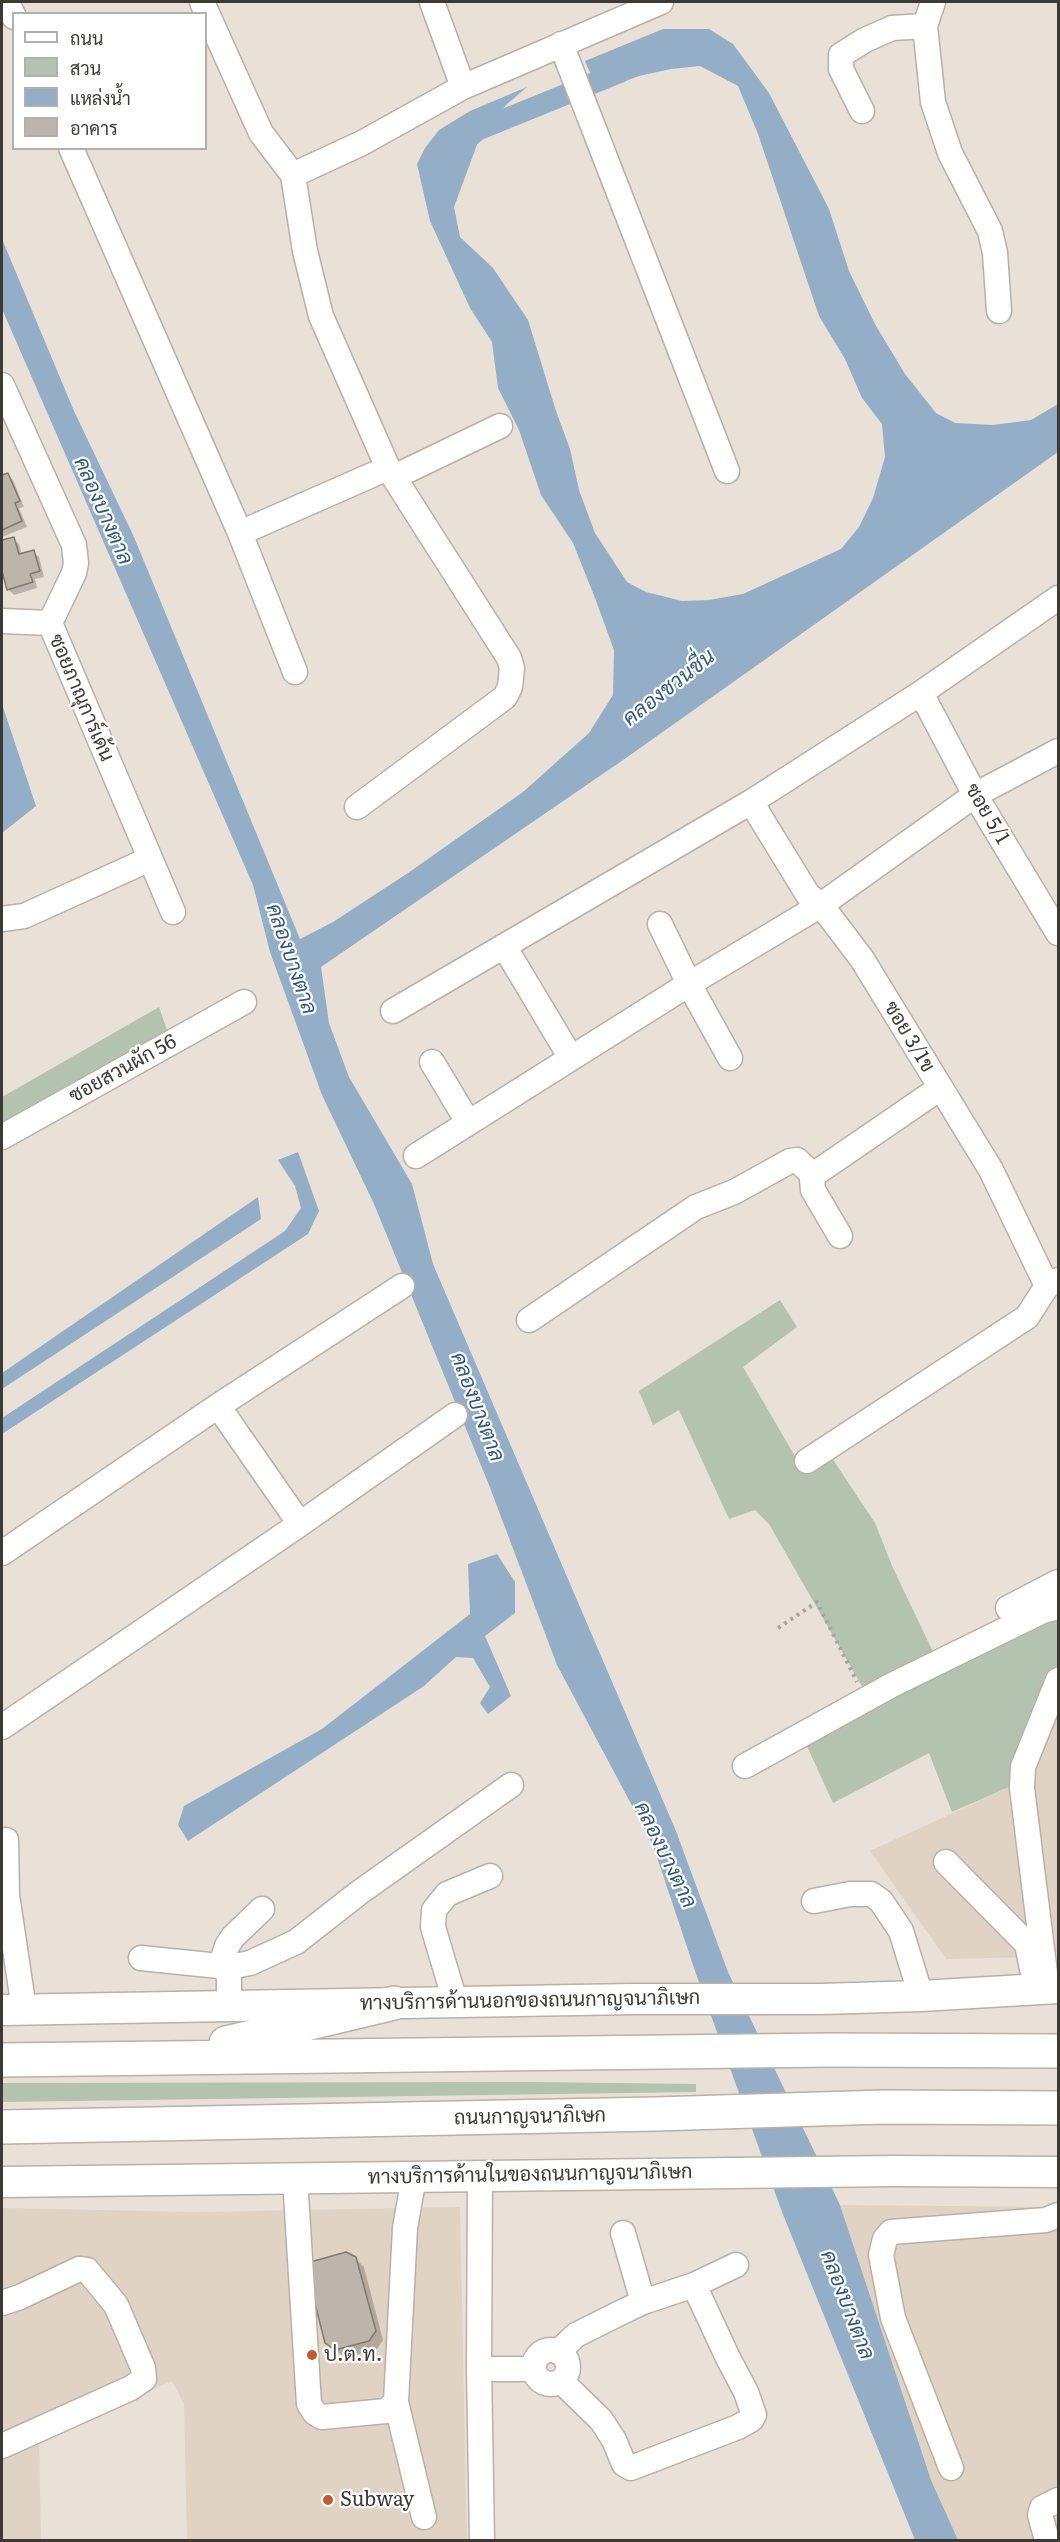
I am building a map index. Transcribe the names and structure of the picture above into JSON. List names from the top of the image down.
{
  "streets": {
    "highway": ["ถนนกาญจนาภิเษก"],
    "main road": ["ทางบริการด้านนอกของถนนกาญจนาภิเษก", "ทางบริการด้านในของถนนกาญจนาภิเษก"],
    "street": [
      "ซอยภาณุการ์เด้น",
      "ซอย 5/1",
      "ซอย 3/1ข",
      "ซอยสวนผัก 56"
    ]
  },
  "water": ["คลองบางตาล", "คลองชวนชื่น"],
  "places": ["ป.ต.ท.", "Subway"],
  "legend": [
    "ถนน",
    "สวน",
    "แหล่งน้ำ",
    "อาคาร"
  ]
}
